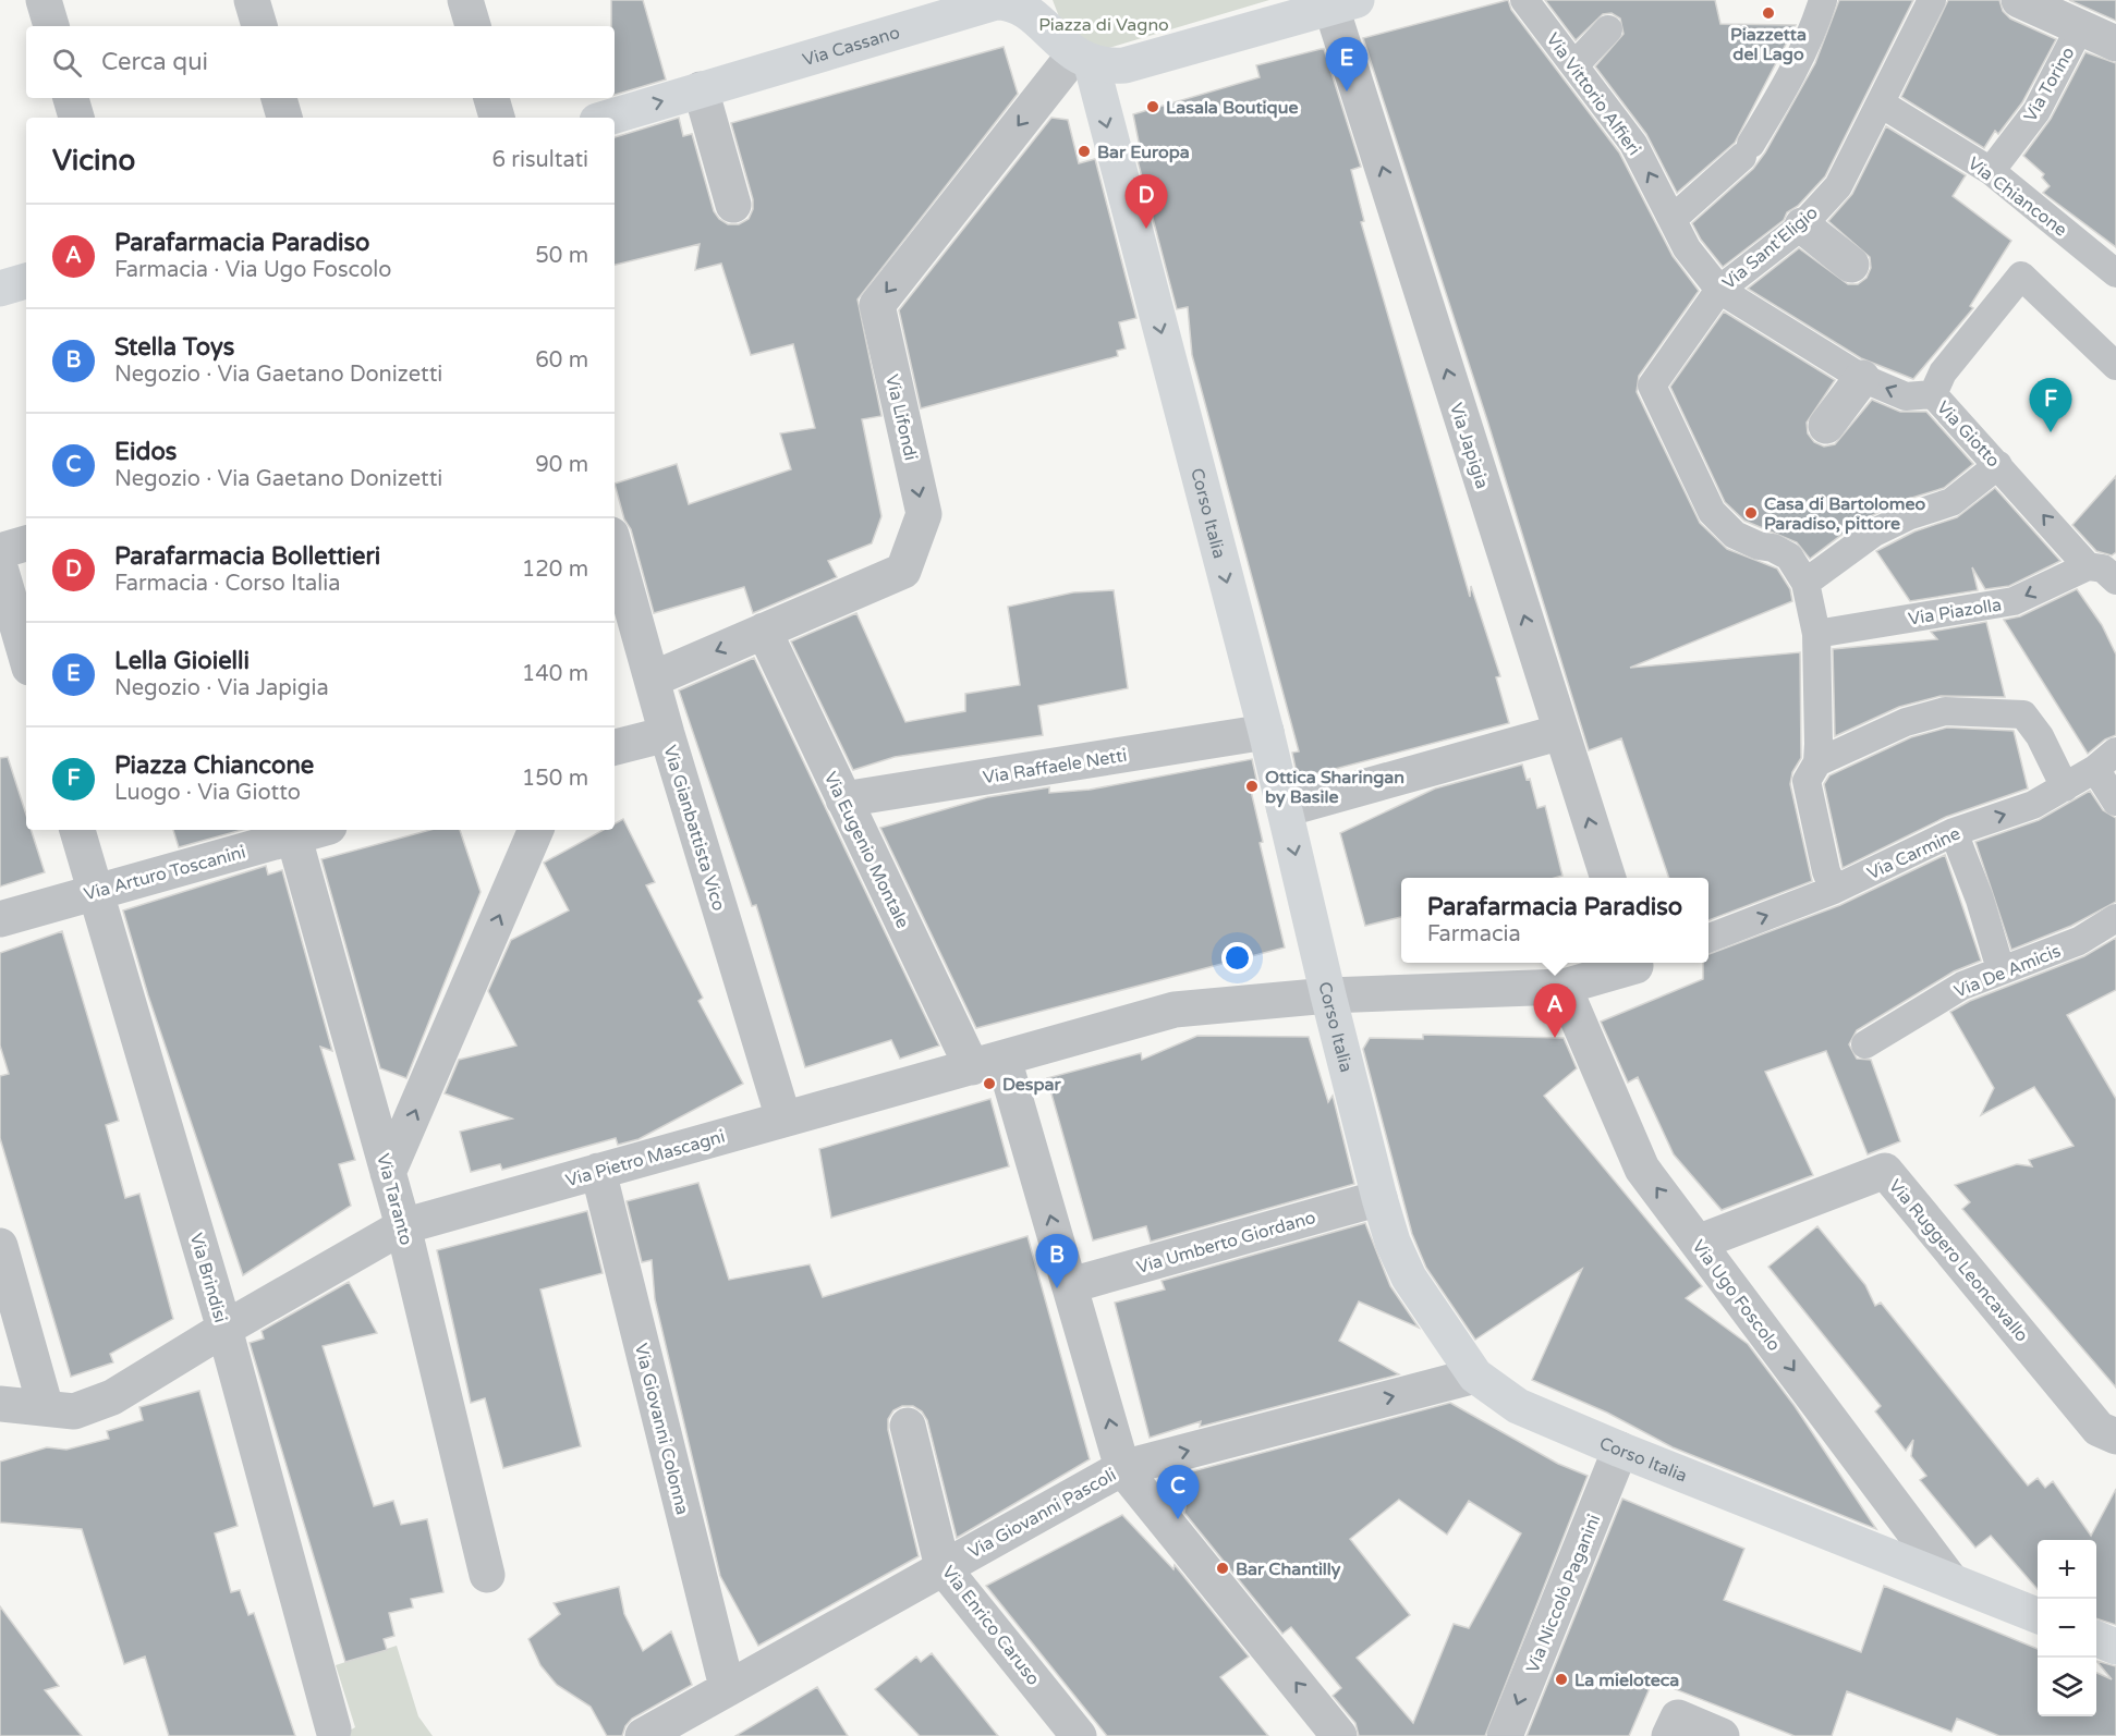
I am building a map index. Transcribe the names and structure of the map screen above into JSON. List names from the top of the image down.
{
  "streets": {
    "main road": ["Via Cassano", "Corso Italia"],
    "street": [
      "Via Torino",
      "Via Vittorio Alfieri",
      "Via Chiancone",
      "Via Sant'Eligio",
      "Via Lifondi",
      "Via Giotto",
      "Via Japigia",
      "Via Piazolla",
      "Via Raffaele Netti",
      "Via Gianbattista Vico",
      "Via Eugenio Montale",
      "Via Carmine",
      "Via Arturo Toscanini",
      "Via De Amicis",
      "Via Pietro Mascagni",
      "Via Taranto",
      "Via Umberto Giordano",
      "Via Ruggero Leoncavallo",
      "Via Brindisi",
      "Via Ugo Foscolo",
      "Via Giovanni Colonna",
      "Via Giovanni Pascoli",
      "Via Niccolò Paganini",
      "Via Enrico Caruso"
    ]
  },
  "crossings": [
    ["Via Cassano", "Via Lifondi"],
    ["Via Cassano", "Corso Italia"],
    ["Via Torino", "Via Chiancone"],
    ["Via Vittorio Alfieri", "Via Sant'Eligio"],
    ["Via Vittorio Alfieri", "Via Giotto"],
    ["Via Chiancone", "Via Sant'Eligio"],
    ["Via Sant'Eligio", "Via Giotto"],
    ["Via Sant'Eligio", "Via Piazolla"],
    ["Via Sant'Eligio", "Via Carmine"],
    ["Via Lifondi", "Corso Italia"],
    ["Via Lifondi", "Via Gianbattista Vico"],
    ["Via Lifondi", "Via Eugenio Montale"],
    ["Via Giotto", "Via Piazolla"],
    ["Corso Italia", "Via Raffaele Netti"],
    ["Corso Italia", "Via Pietro Mascagni"],
    ["Corso Italia", "Via Umberto Giordano"],
    ["Corso Italia", "Via Ugo Foscolo"],
    ["Corso Italia", "Via Giovanni Pascoli"],
    ["Corso Italia", "Via Niccolò Paganini"],
    ["Via Raffaele Netti", "Via Eugenio Montale"],
    ["Via Gianbattista Vico", "Via Pietro Mascagni"],
    ["Via Eugenio Montale", "Via Pietro Mascagni"],
    ["Via Eugenio Montale", "Via Umberto Giordano"],
    ["Via Eugenio Montale", "Via Giovanni Pascoli"],
    ["Via Arturo Toscanini", "Via Taranto"],
    ["Via Arturo Toscanini", "Via Brindisi"],
    ["Via Pietro Mascagni", "Via Taranto"],
    ["Via Pietro Mascagni", "Via Brindisi"],
    ["Via Pietro Mascagni", "Via Giovanni Colonna"],
    ["Via Ruggero Leoncavallo", "Via Ugo Foscolo"],
    ["Via Giovanni Colonna", "Via Giovanni Pascoli"],
    ["Via Giovanni Pascoli", "Via Enrico Caruso"]
  ],
  "one_way": [
    "Via Vittorio Alfieri",
    "Via Lifondi",
    "Via Giotto",
    "Via Japigia",
    "Corso Italia",
    "Via Eugenio Montale",
    "Via Carmine",
    "Via Giovanni Pascoli",
    "Via Niccolò Paganini"
  ],
  "parks": ["Piazza di Vagno"],
  "places": [
    "Piazzetta del Lago",
    "Lasala Boutique",
    "Bar Europa",
    "Casa di Bartolomeo Paradiso, pittore",
    "Ottica Sharingan by Basile",
    "Despar",
    "Bar Chantilly",
    "La mieloteca"
  ],
  "page": {
    "search": "Cerca qui",
    "pins": [
      "E",
      "D",
      "F",
      "A",
      "B",
      "C"
    ],
    "heading": ["Vicino", "6 risultati"],
    "list": [
      {
        "mark": "A",
        "name": "Parafarmacia Paradiso",
        "note": "Farmacia · Via Ugo Foscolo",
        "value": "50 m"
      },
      {
        "mark": "B",
        "name": "Stella Toys",
        "note": "Negozio · Via Gaetano Donizetti",
        "value": "60 m"
      },
      {
        "mark": "C",
        "name": "Eidos",
        "note": "Negozio · Via Gaetano Donizetti",
        "value": "90 m"
      },
      {
        "mark": "D",
        "name": "Parafarmacia Bollettieri",
        "note": "Farmacia · Corso Italia",
        "value": "120 m"
      },
      {
        "mark": "E",
        "name": "Lella Gioielli",
        "note": "Negozio · Via Japigia",
        "value": "140 m"
      },
      {
        "mark": "F",
        "name": "Piazza Chiancone",
        "note": "Luogo · Via Giotto",
        "value": "150 m"
      }
    ],
    "popup": ["Parafarmacia Paradiso", "Farmacia"],
    "map_buttons": ["+", "−"]
  }
}
